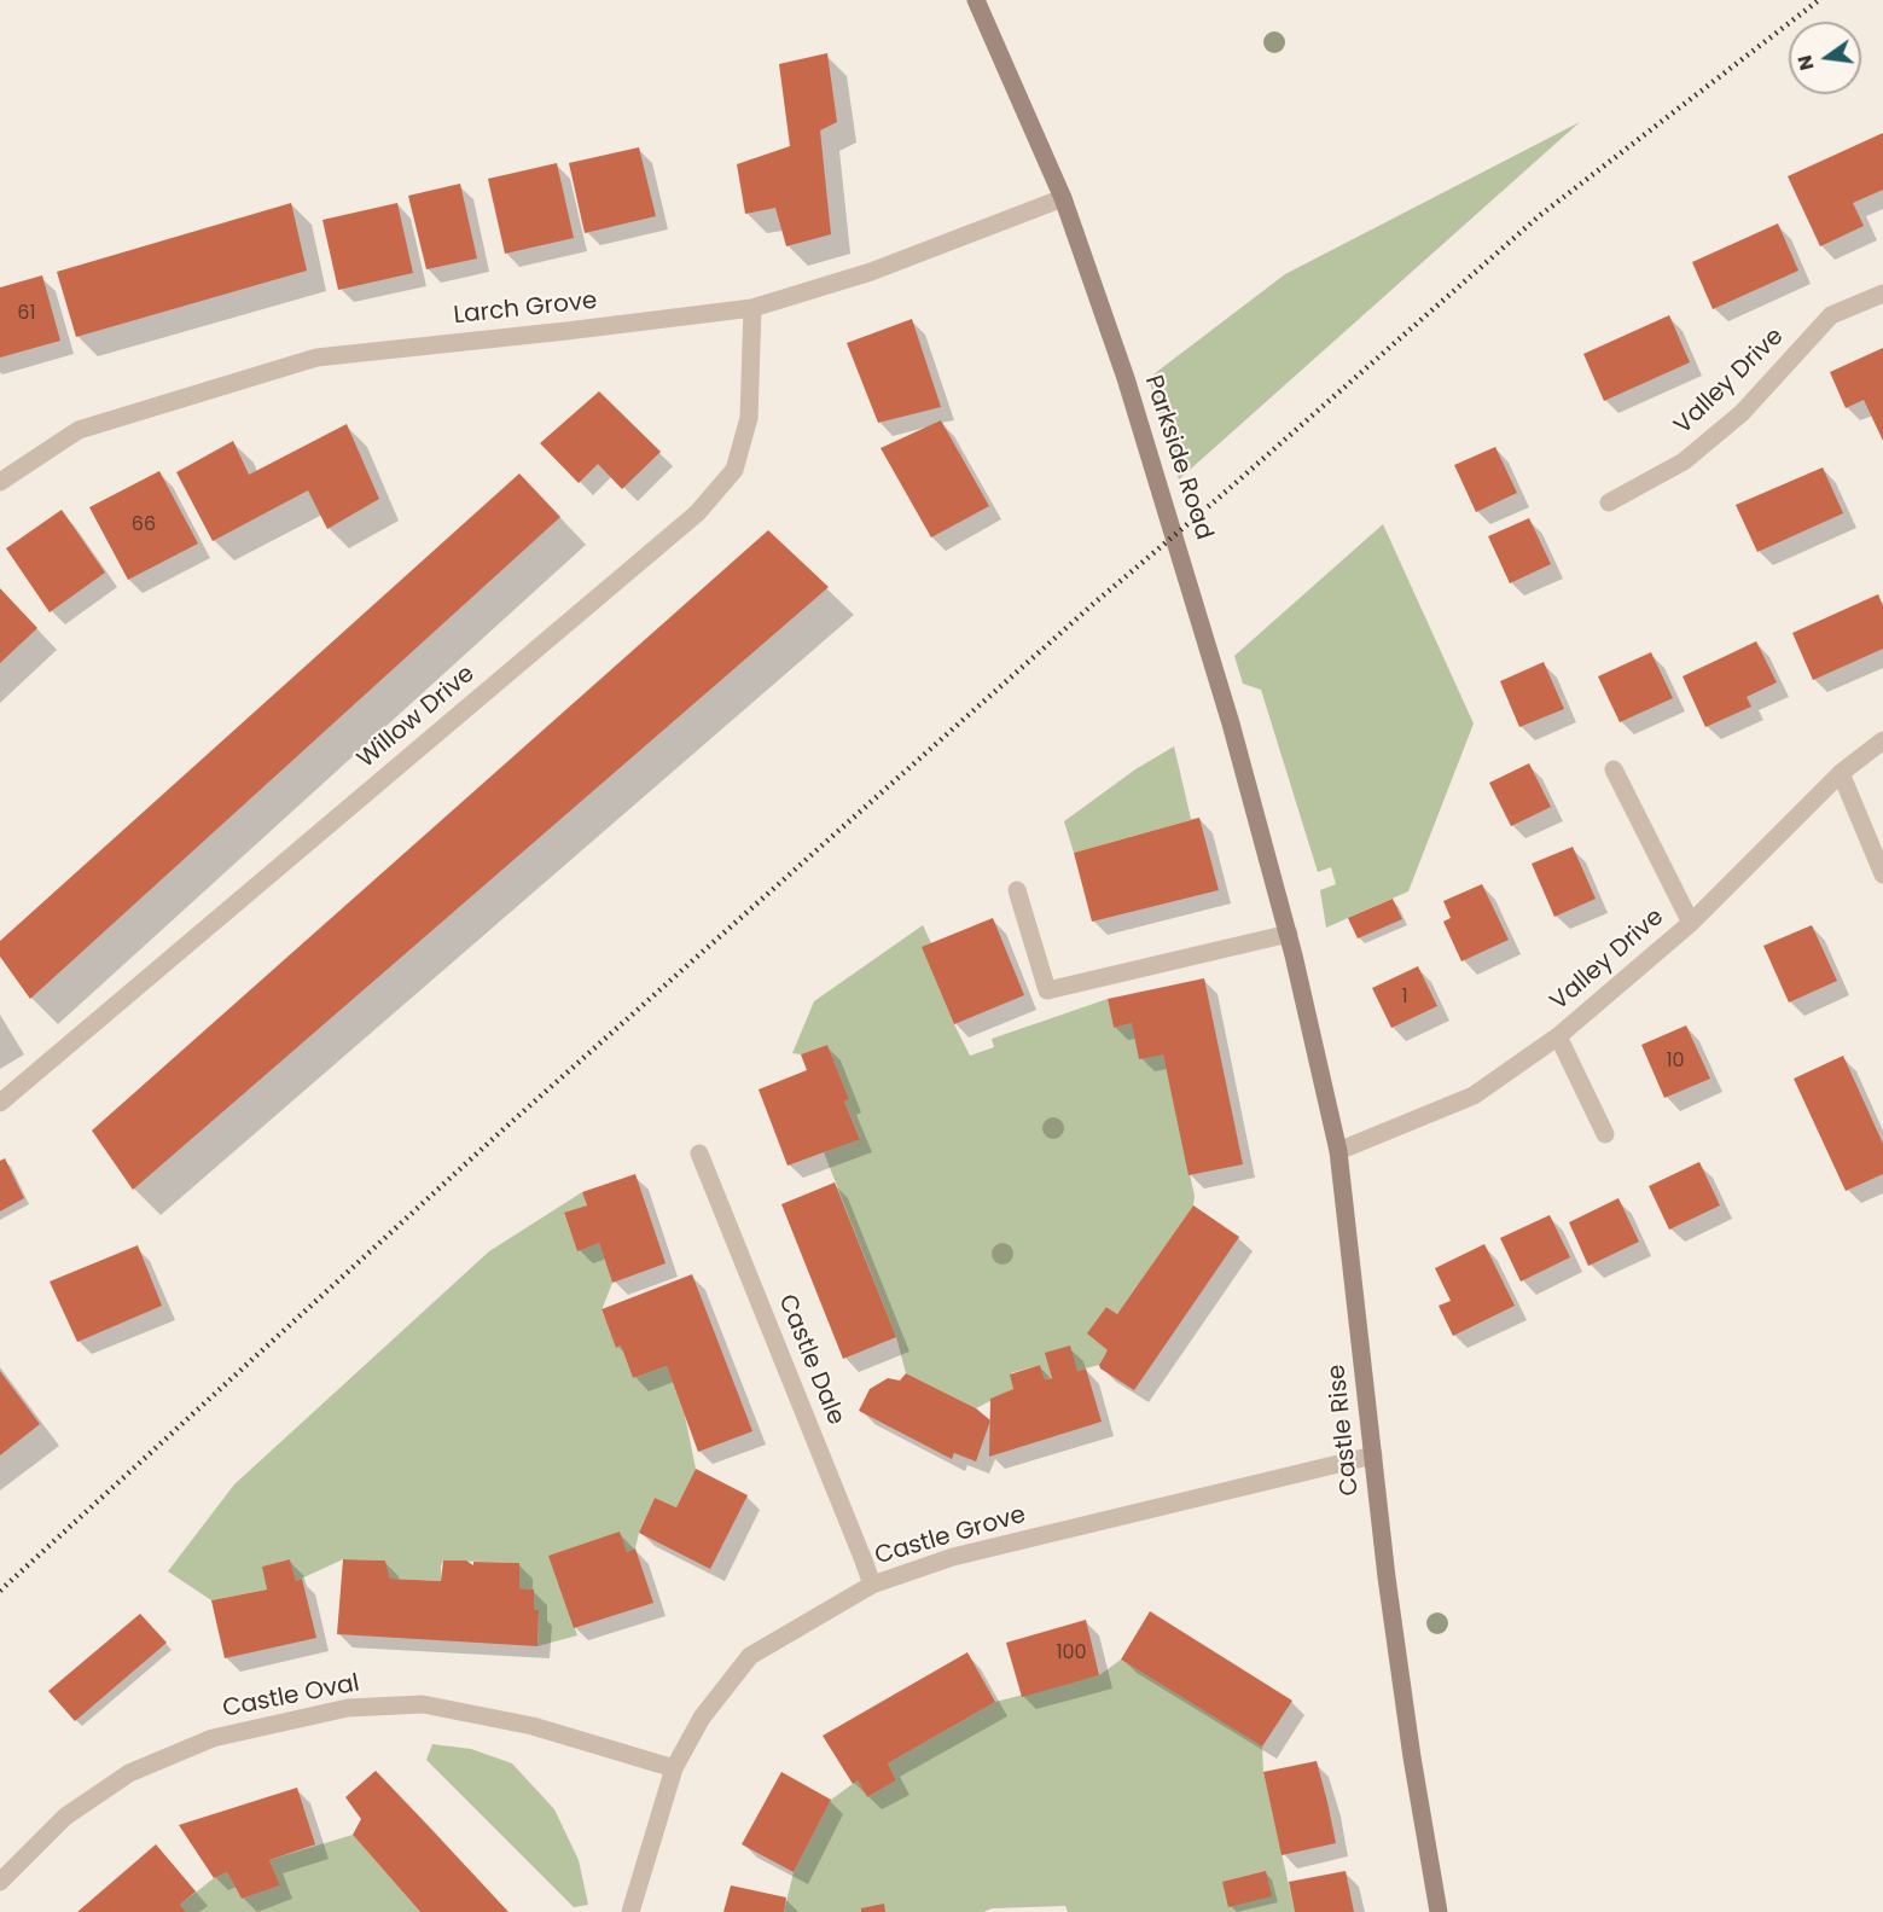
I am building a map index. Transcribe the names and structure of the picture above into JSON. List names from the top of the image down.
{
  "streets": {
    "street": [
      "Larch Grove",
      "Valley Drive",
      "Parkside Road",
      "Willow Drive",
      "Castle Dale",
      "Castle Rise",
      "Castle Grove",
      "Castle Oval"
    ]
  },
  "crossings": [
    ["Larch Grove", "Parkside Road"],
    ["Larch Grove", "Willow Drive"],
    ["Valley Drive", "Castle Rise"],
    ["Parkside Road", "Castle Rise"],
    ["Castle Dale", "Castle Grove"],
    ["Castle Rise", "Castle Grove"],
    ["Castle Grove", "Castle Oval"]
  ],
  "house_numbers": [
    "61",
    "66",
    "1",
    "10",
    "100"
  ],
  "north": "left"
}
